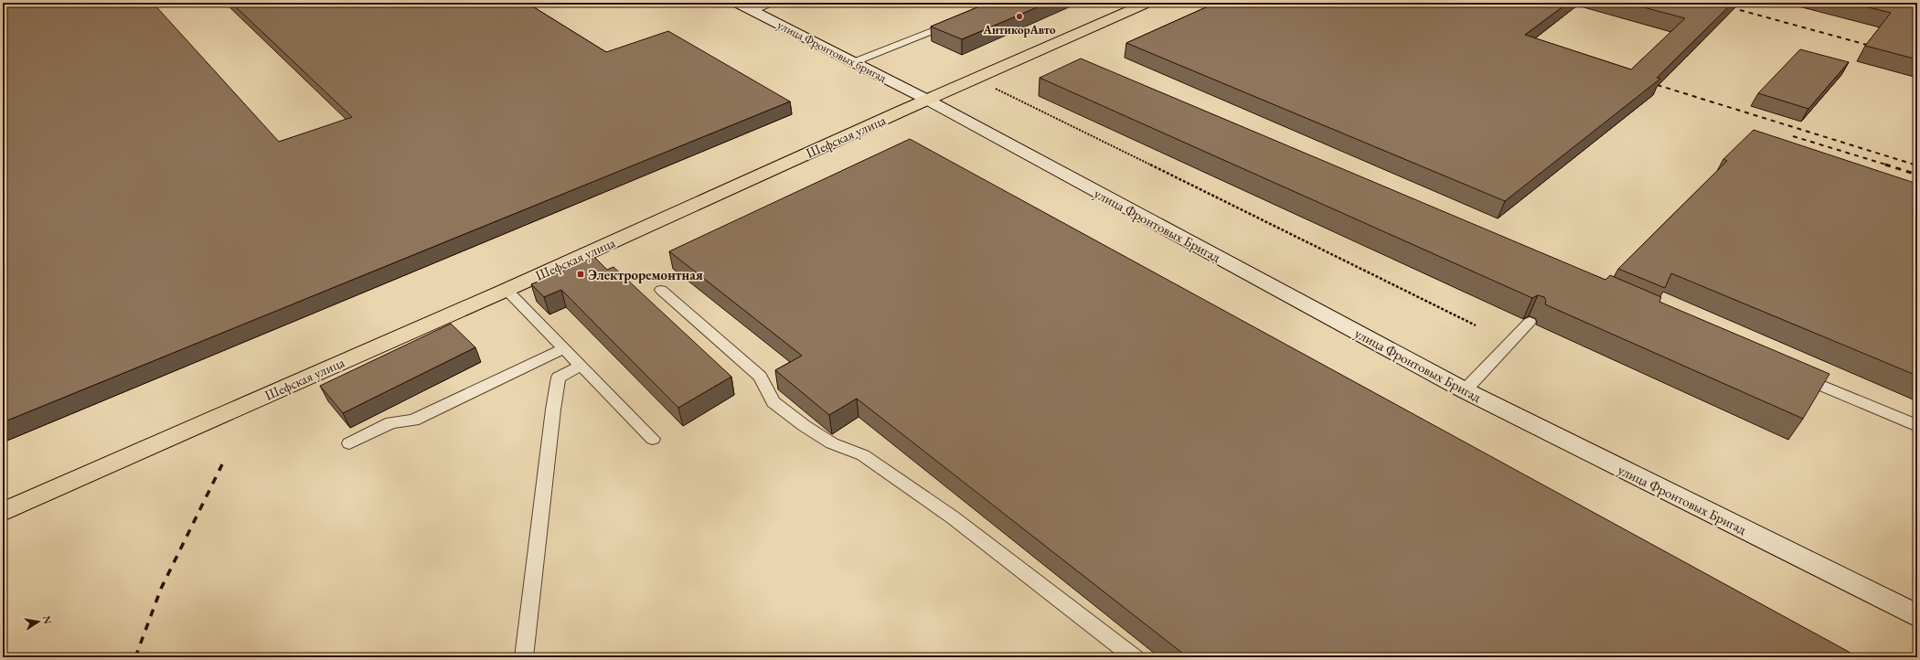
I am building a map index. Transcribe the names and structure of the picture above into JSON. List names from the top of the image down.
{
  "streets": {
    "main road": ["улица Фронтовых бригад", "Шефская улица", "улица Фронтовых Бригад"]
  },
  "crossings": [
    ["улица Фронтовых бригад", "Шефская улица"],
    ["улица Фронтовых бригад", "улица Фронтовых Бригад"],
    ["Шефская улица", "улица Фронтовых Бригад"]
  ],
  "places": {
    "other": ["АнтикорАвто"],
    "transit": ["Электроремонтная"]
  },
  "north": "right"
}
